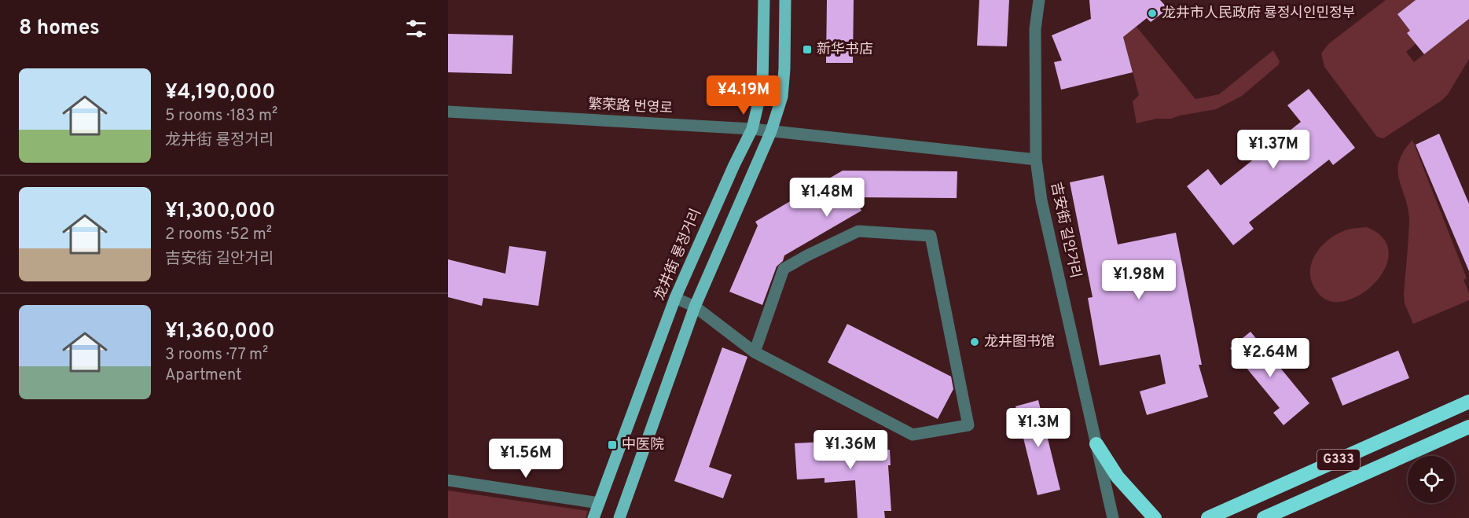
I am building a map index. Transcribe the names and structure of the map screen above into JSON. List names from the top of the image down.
{
  "streets": {
    "highway": ["G333"],
    "main road": ["龙井街 룡정거리"],
    "street": ["繁荣路 번영로", "吉安街 길안거리"]
  },
  "crossings": [
    ["繁荣路 번영로", "吉安街 길안거리"],
    ["繁荣路 번영로", "龙井街 룡정거리"]
  ],
  "places": {
    "other": ["龙井市人民政府 룡정시인민정부", "龙井图书馆"],
    "transit": ["新华书店", "中医院"]
  },
  "page": {
    "heading": "8 homes",
    "list": [
      {
        "name": "¥4,190,000",
        "note": "5 rooms · 183 m² · 龙井街 룡정거리"
      },
      {
        "name": "¥1,300,000",
        "note": "2 rooms · 52 m² · 吉安街 길안거리"
      },
      {
        "name": "¥1,360,000",
        "note": "3 rooms · 77 m² · Apartment"
      }
    ],
    "price": [
      "¥4.19M",
      "¥1.37M",
      "¥1.48M",
      "¥1.98M",
      "¥2.64M",
      "¥1.3M",
      "¥1.36M",
      "¥1.56M"
    ]
  }
}
